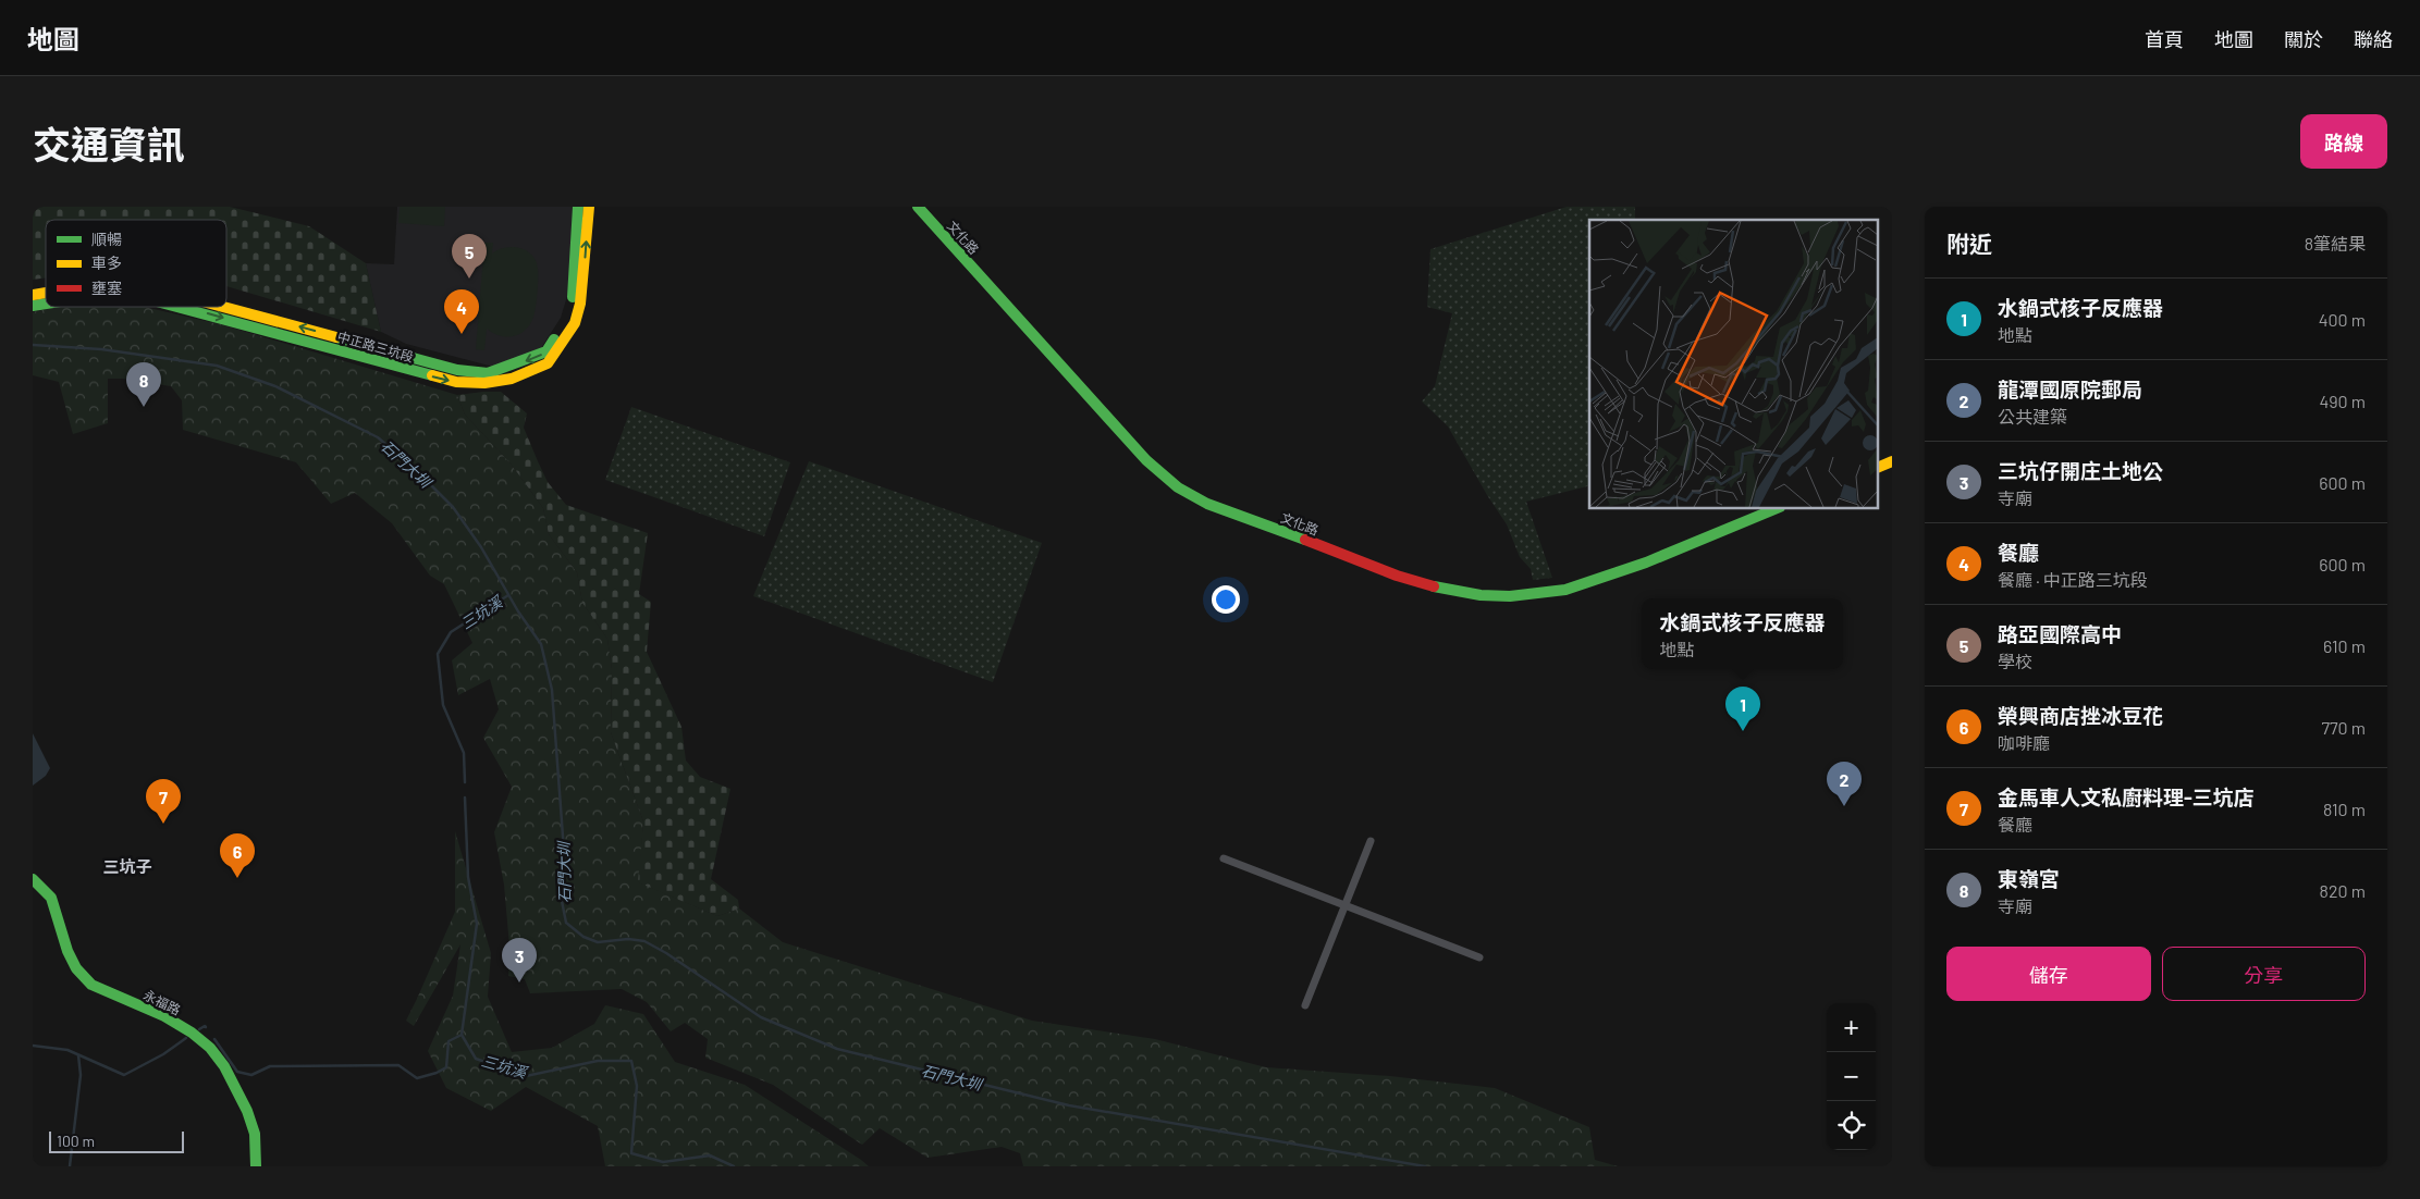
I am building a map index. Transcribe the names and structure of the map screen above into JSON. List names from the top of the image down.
{
  "streets": {
    "main road": ["文化路", "中正路三坑段", "永福路"]
  },
  "districts": ["三坑子"],
  "water": ["石門大圳", "三坑溪"],
  "legend": ["順暢", "車多", "壅塞"],
  "scale_bar": "100 m",
  "page": {
    "header": "地圖",
    "nav": [
      "首頁",
      "地圖",
      "關於",
      "聯絡"
    ],
    "title": "交通資訊",
    "buttons": [
      "路線",
      ["儲存", "分享"]
    ],
    "heading": ["附近", "8筆結果"],
    "pins": [
      "5",
      "4",
      "8",
      "1",
      "2",
      "7",
      "6",
      "3"
    ],
    "list": [
      {
        "mark": "1",
        "name": "水鍋式核子反應器",
        "note": "地點",
        "value": "400 m"
      },
      {
        "mark": "2",
        "name": "龍潭國原院郵局",
        "note": "公共建築",
        "value": "490 m"
      },
      {
        "mark": "3",
        "name": "三坑仔開庄土地公",
        "note": "寺廟",
        "value": "600 m"
      },
      {
        "mark": "4",
        "name": "餐廳",
        "note": "餐廳 · 中正路三坑段",
        "value": "600 m"
      },
      {
        "mark": "5",
        "name": "路亞國際高中",
        "note": "學校",
        "value": "610 m"
      },
      {
        "mark": "6",
        "name": "榮興商店挫冰豆花",
        "note": "咖啡廳",
        "value": "770 m"
      },
      {
        "mark": "7",
        "name": "金馬車人文私廚料理-三坑店",
        "note": "餐廳",
        "value": "810 m"
      },
      {
        "mark": "8",
        "name": "東嶺宮",
        "note": "寺廟",
        "value": "820 m"
      }
    ],
    "popup": ["水鍋式核子反應器", "地點"],
    "map_buttons": ["+", "−"],
    "scale": "100 m"
  }
}
